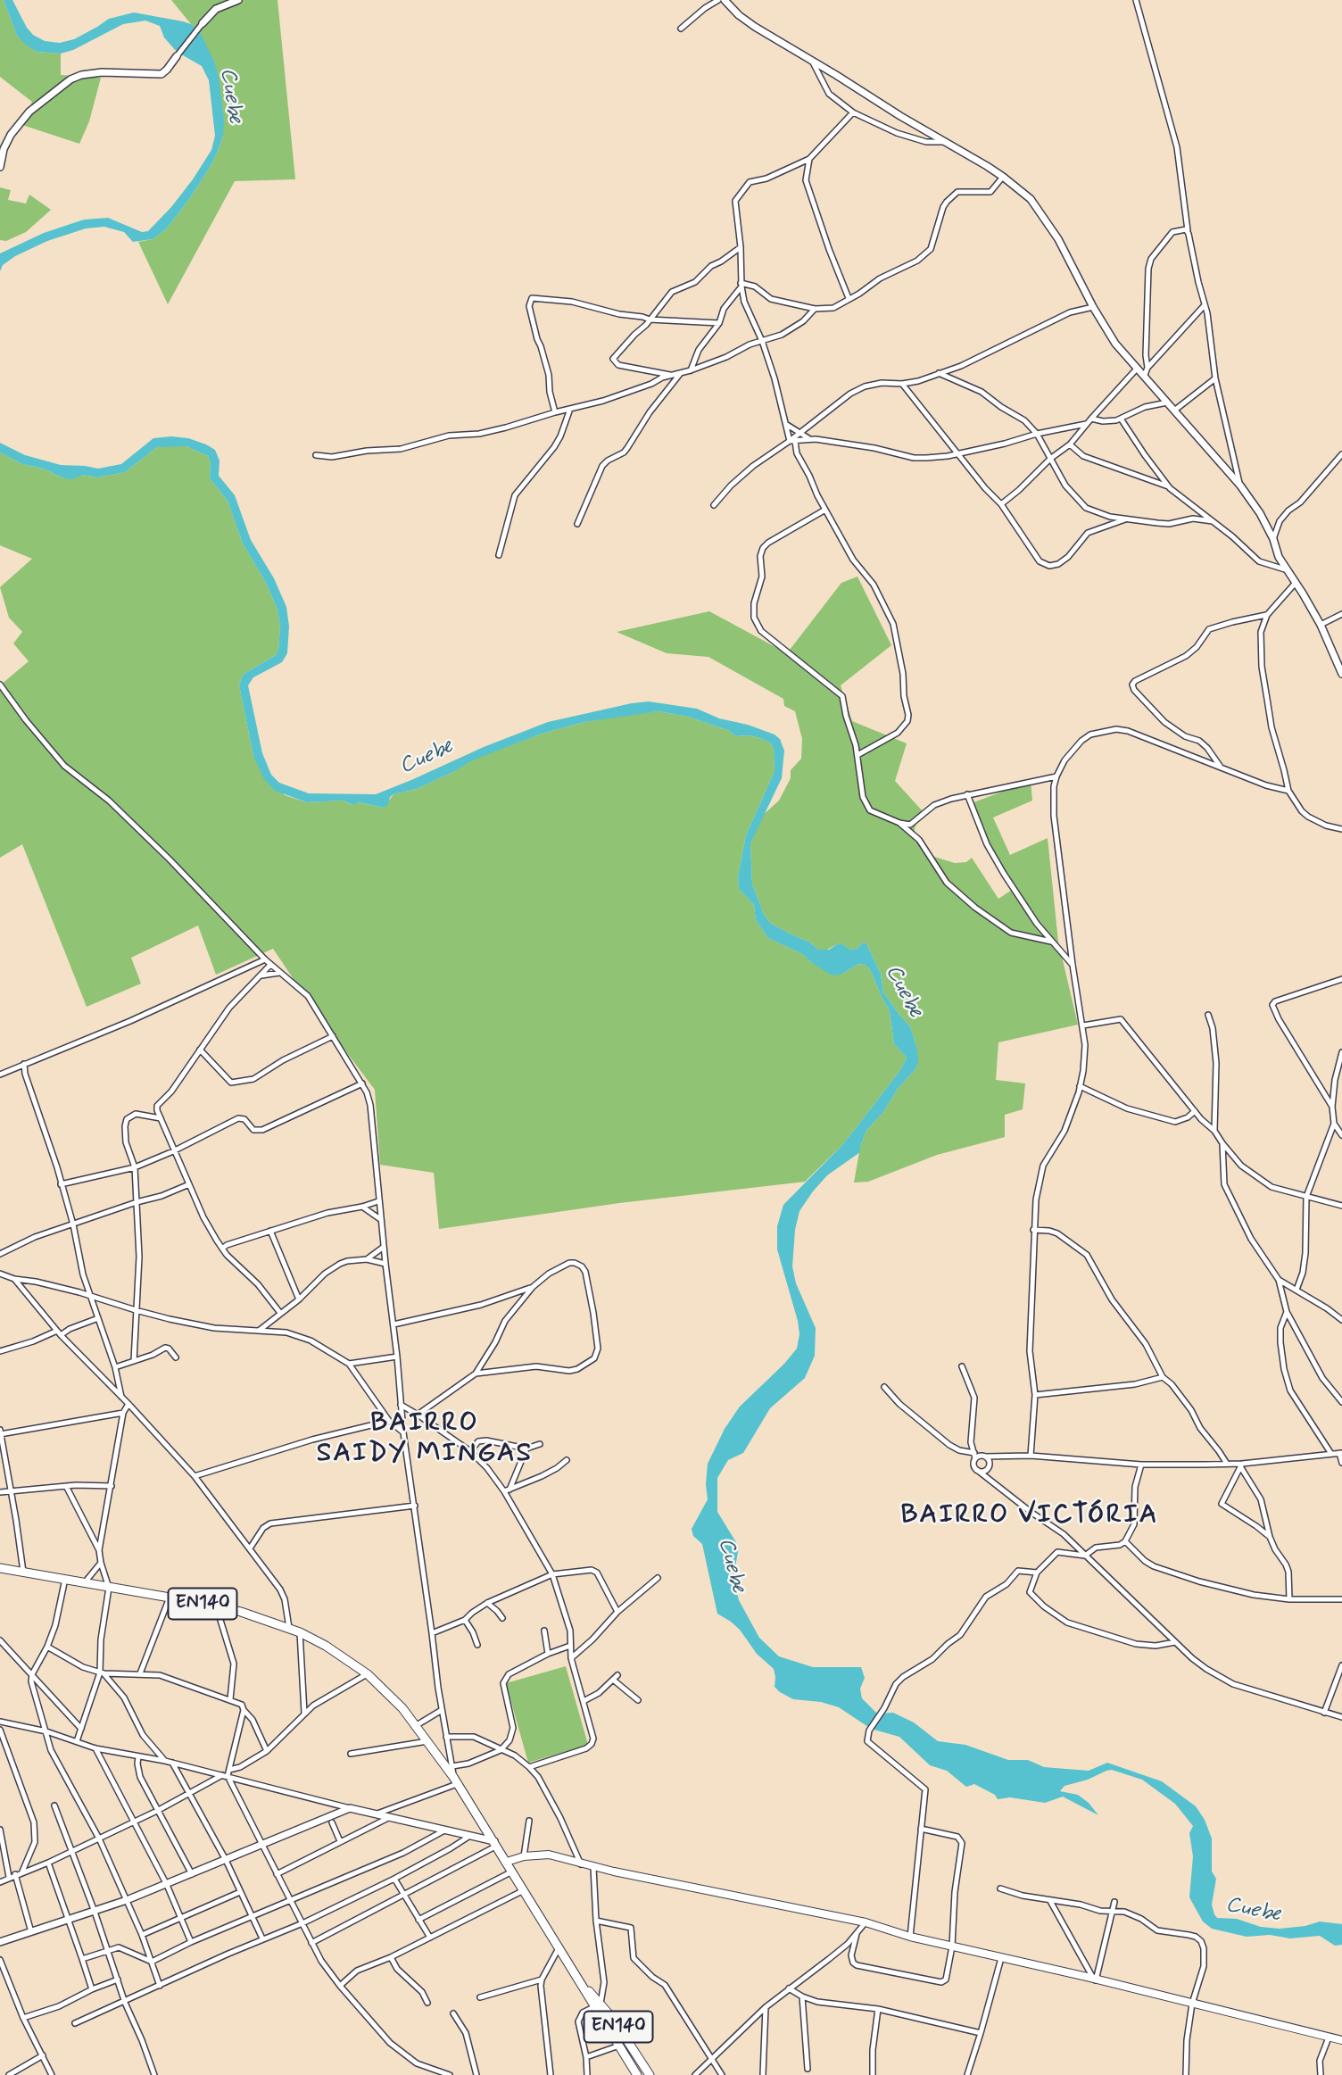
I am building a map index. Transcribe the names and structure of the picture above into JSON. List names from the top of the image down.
{
  "streets": {
    "main road": ["EN140"]
  },
  "districts": ["BAIRRO SAIDY MINGAS", "BAIRRO VICTÓRIA"],
  "water": ["Cuebe"]
}
